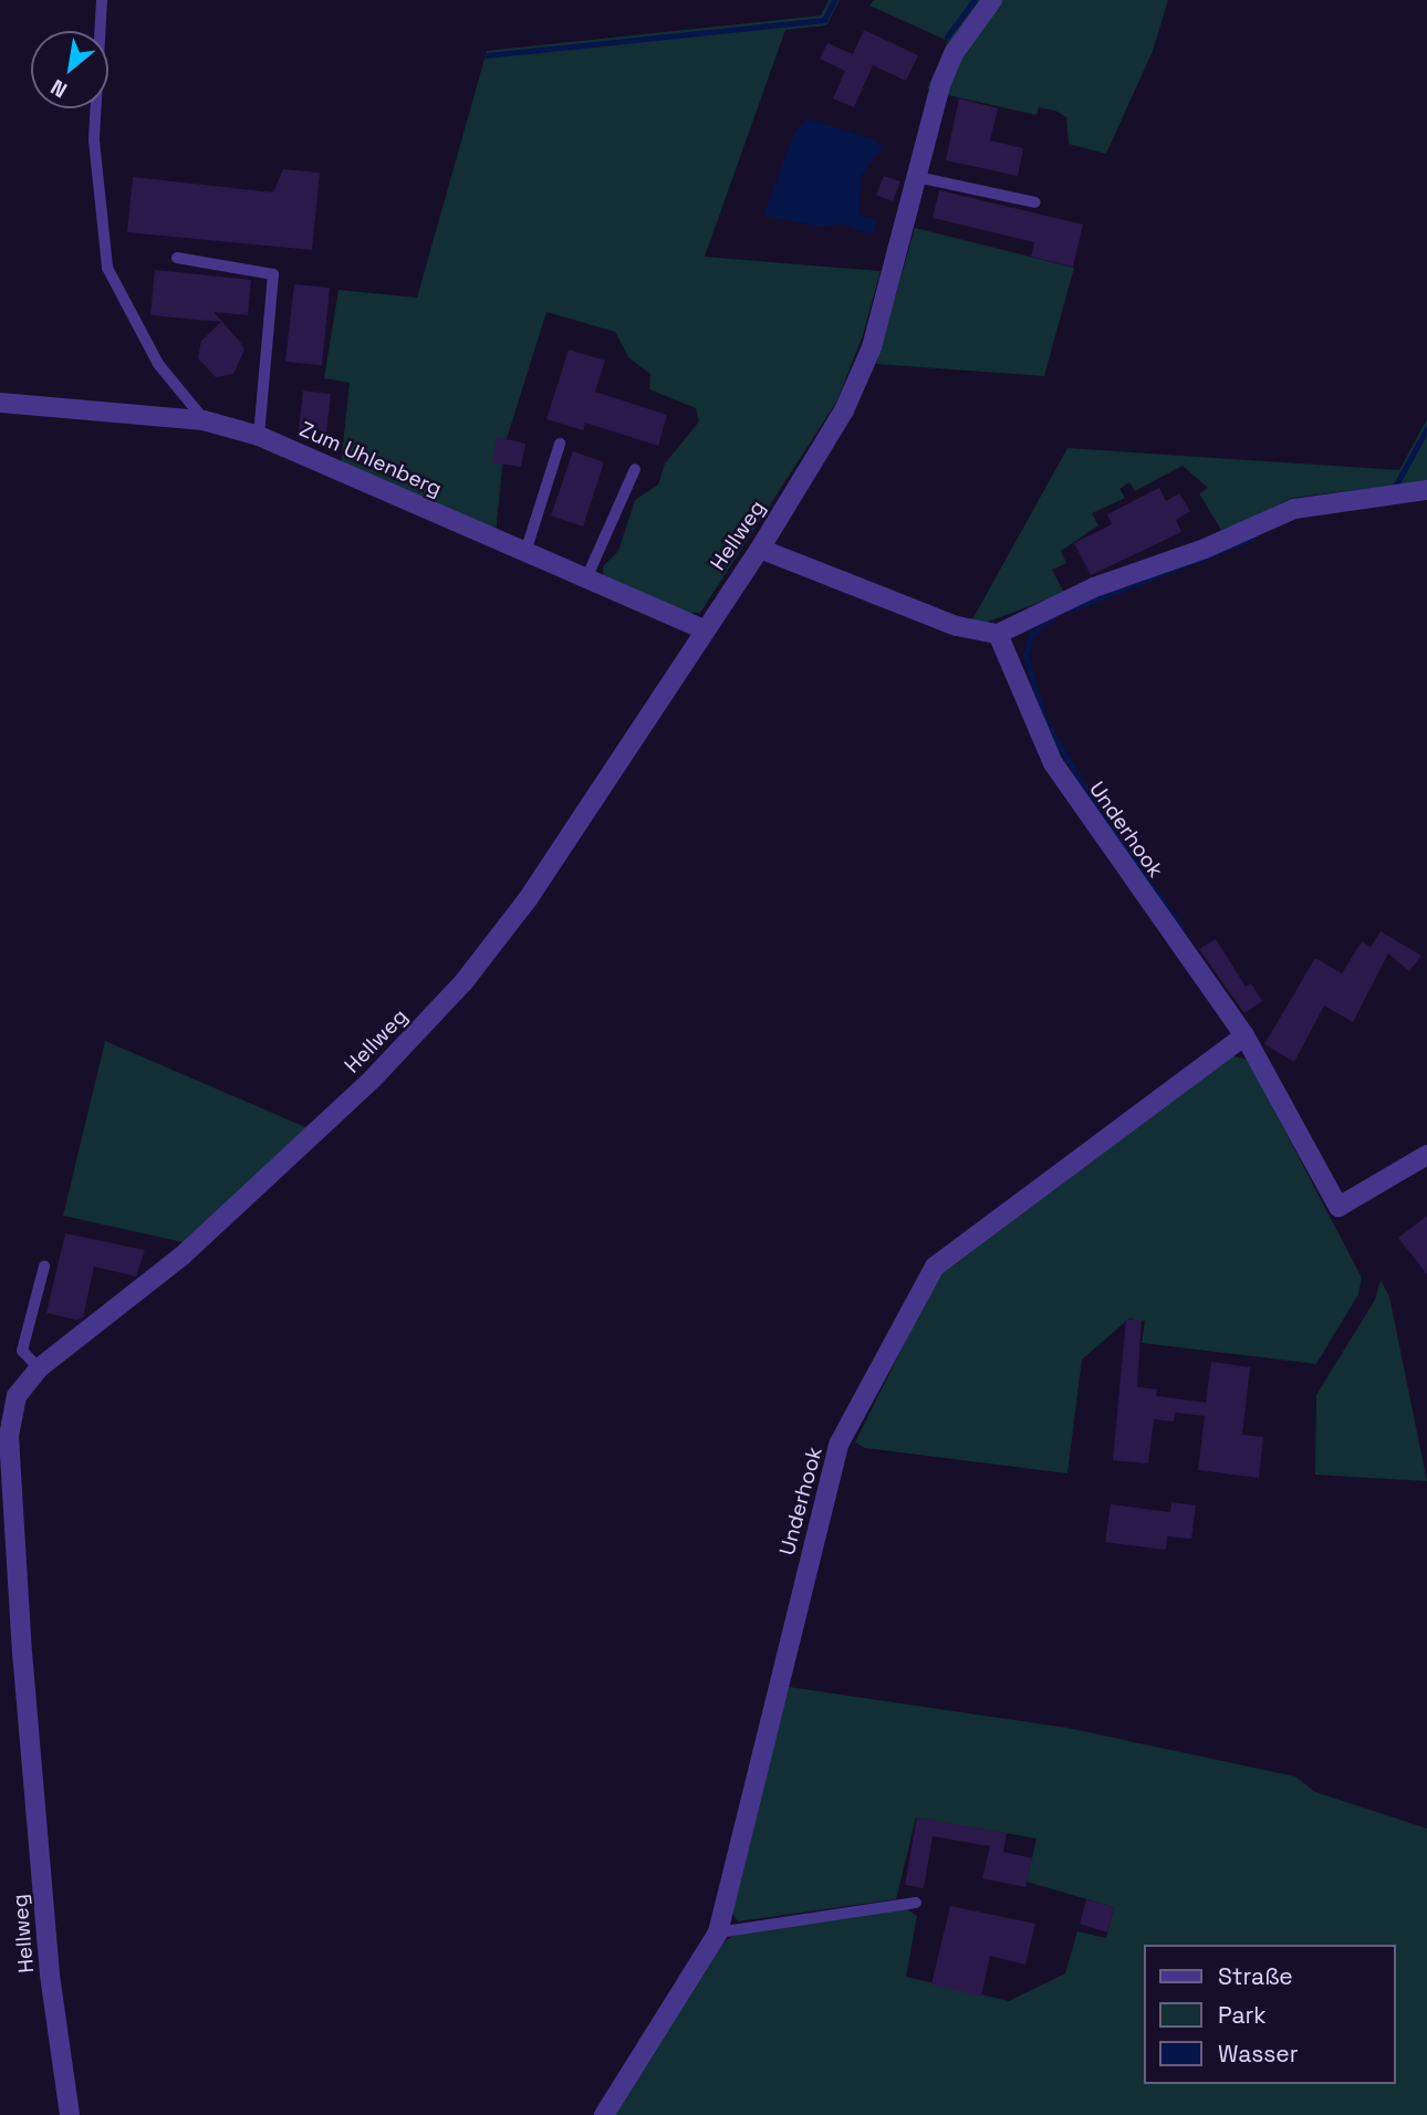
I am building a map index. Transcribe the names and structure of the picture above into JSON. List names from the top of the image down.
{
  "streets": {
    "street": ["Zum Uhlenberg", "Hellweg", "Underhook"]
  },
  "crossings": [
    ["Zum Uhlenberg", "Hellweg"]
  ],
  "legend": ["Straße", "Park", "Wasser"],
  "north": "bottom left"
}
